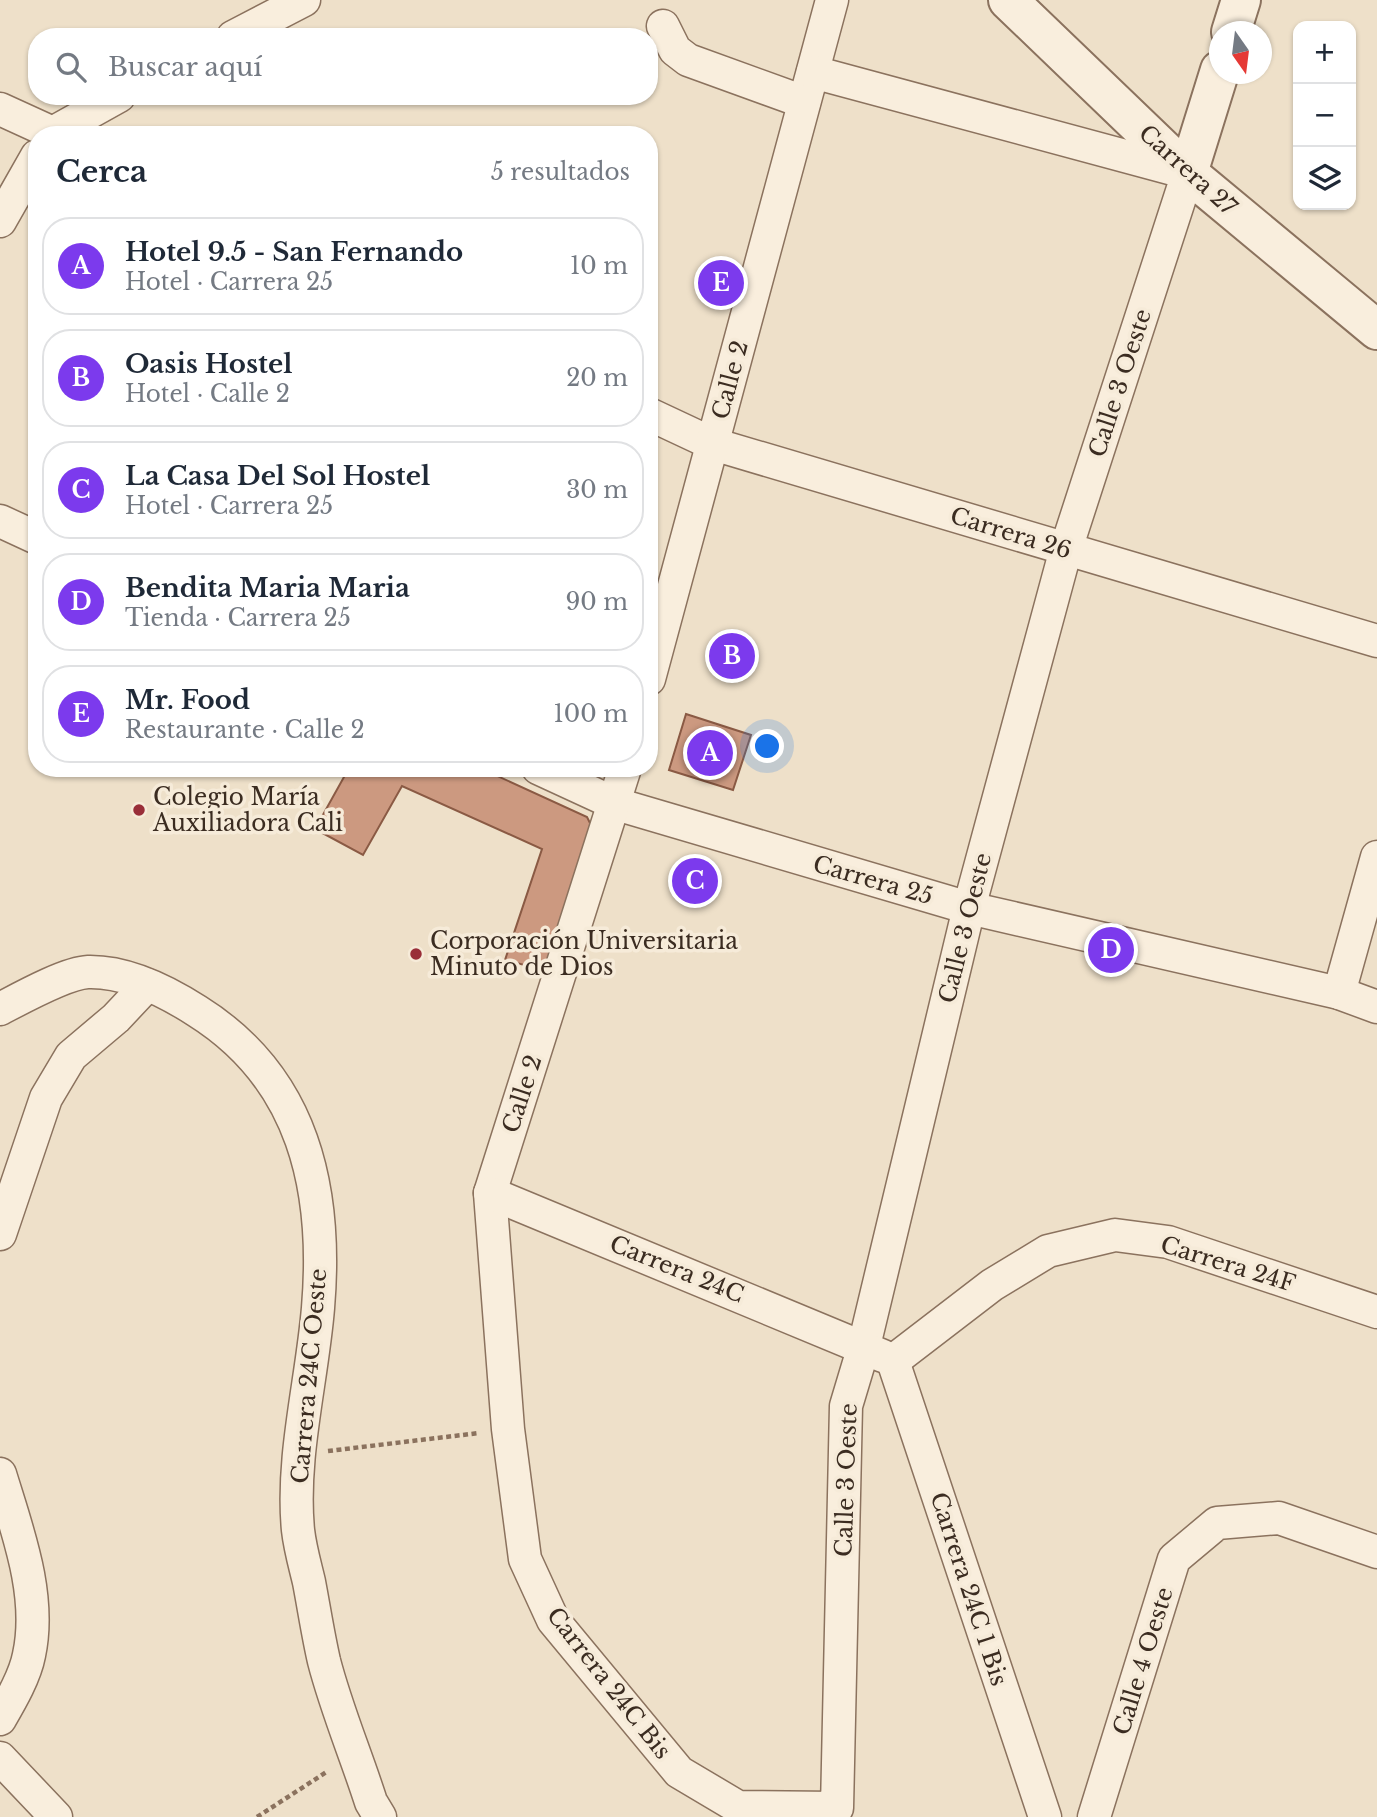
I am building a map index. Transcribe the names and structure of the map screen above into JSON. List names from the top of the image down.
{
  "streets": {
    "street": [
      "Carrera 27",
      "Calle 2",
      "Calle 3 Oeste",
      "Carrera 26",
      "Carrera 25",
      "Carrera 24F",
      "Carrera 24C",
      "Carrera 24C Oeste",
      "Carrera 24C 1 Bis",
      "Calle 4 Oeste",
      "Carrera 24C Bis"
    ]
  },
  "crossings": [
    ["Carrera 27", "Calle 3 Oeste"],
    ["Calle 2", "Carrera 26"],
    ["Calle 2", "Carrera 25"],
    ["Calle 2", "Carrera 24C"],
    ["Calle 2", "Carrera 24C Bis"],
    ["Calle 3 Oeste", "Carrera 26"],
    ["Calle 3 Oeste", "Carrera 25"],
    ["Calle 3 Oeste", "Carrera 24C"],
    ["Calle 3 Oeste", "Carrera 24C Bis"],
    ["Carrera 24F", "Carrera 24C 1 Bis"]
  ],
  "places": ["Colegio María Auxiliadora Cali", "Corporación Universitaria Minuto de Dios"],
  "north": "bottom",
  "page": {
    "map_buttons": ["+", "−"],
    "search": "Buscar aquí",
    "heading": ["Cerca", "5 resultados"],
    "list": [
      {
        "mark": "A",
        "name": "Hotel 9.5 - San Fernando",
        "note": "Hotel · Carrera 25",
        "value": "10 m"
      },
      {
        "mark": "B",
        "name": "Oasis Hostel",
        "note": "Hotel · Calle 2",
        "value": "20 m"
      },
      {
        "mark": "C",
        "name": "La Casa Del Sol Hostel",
        "note": "Hotel · Carrera 25",
        "value": "30 m"
      },
      {
        "mark": "D",
        "name": "Bendita Maria Maria",
        "note": "Tienda · Carrera 25",
        "value": "90 m"
      },
      {
        "mark": "E",
        "name": "Mr. Food",
        "note": "Restaurante · Calle 2",
        "value": "100 m"
      }
    ],
    "pins": [
      "E",
      "B",
      "A",
      "C",
      "D"
    ]
  }
}
